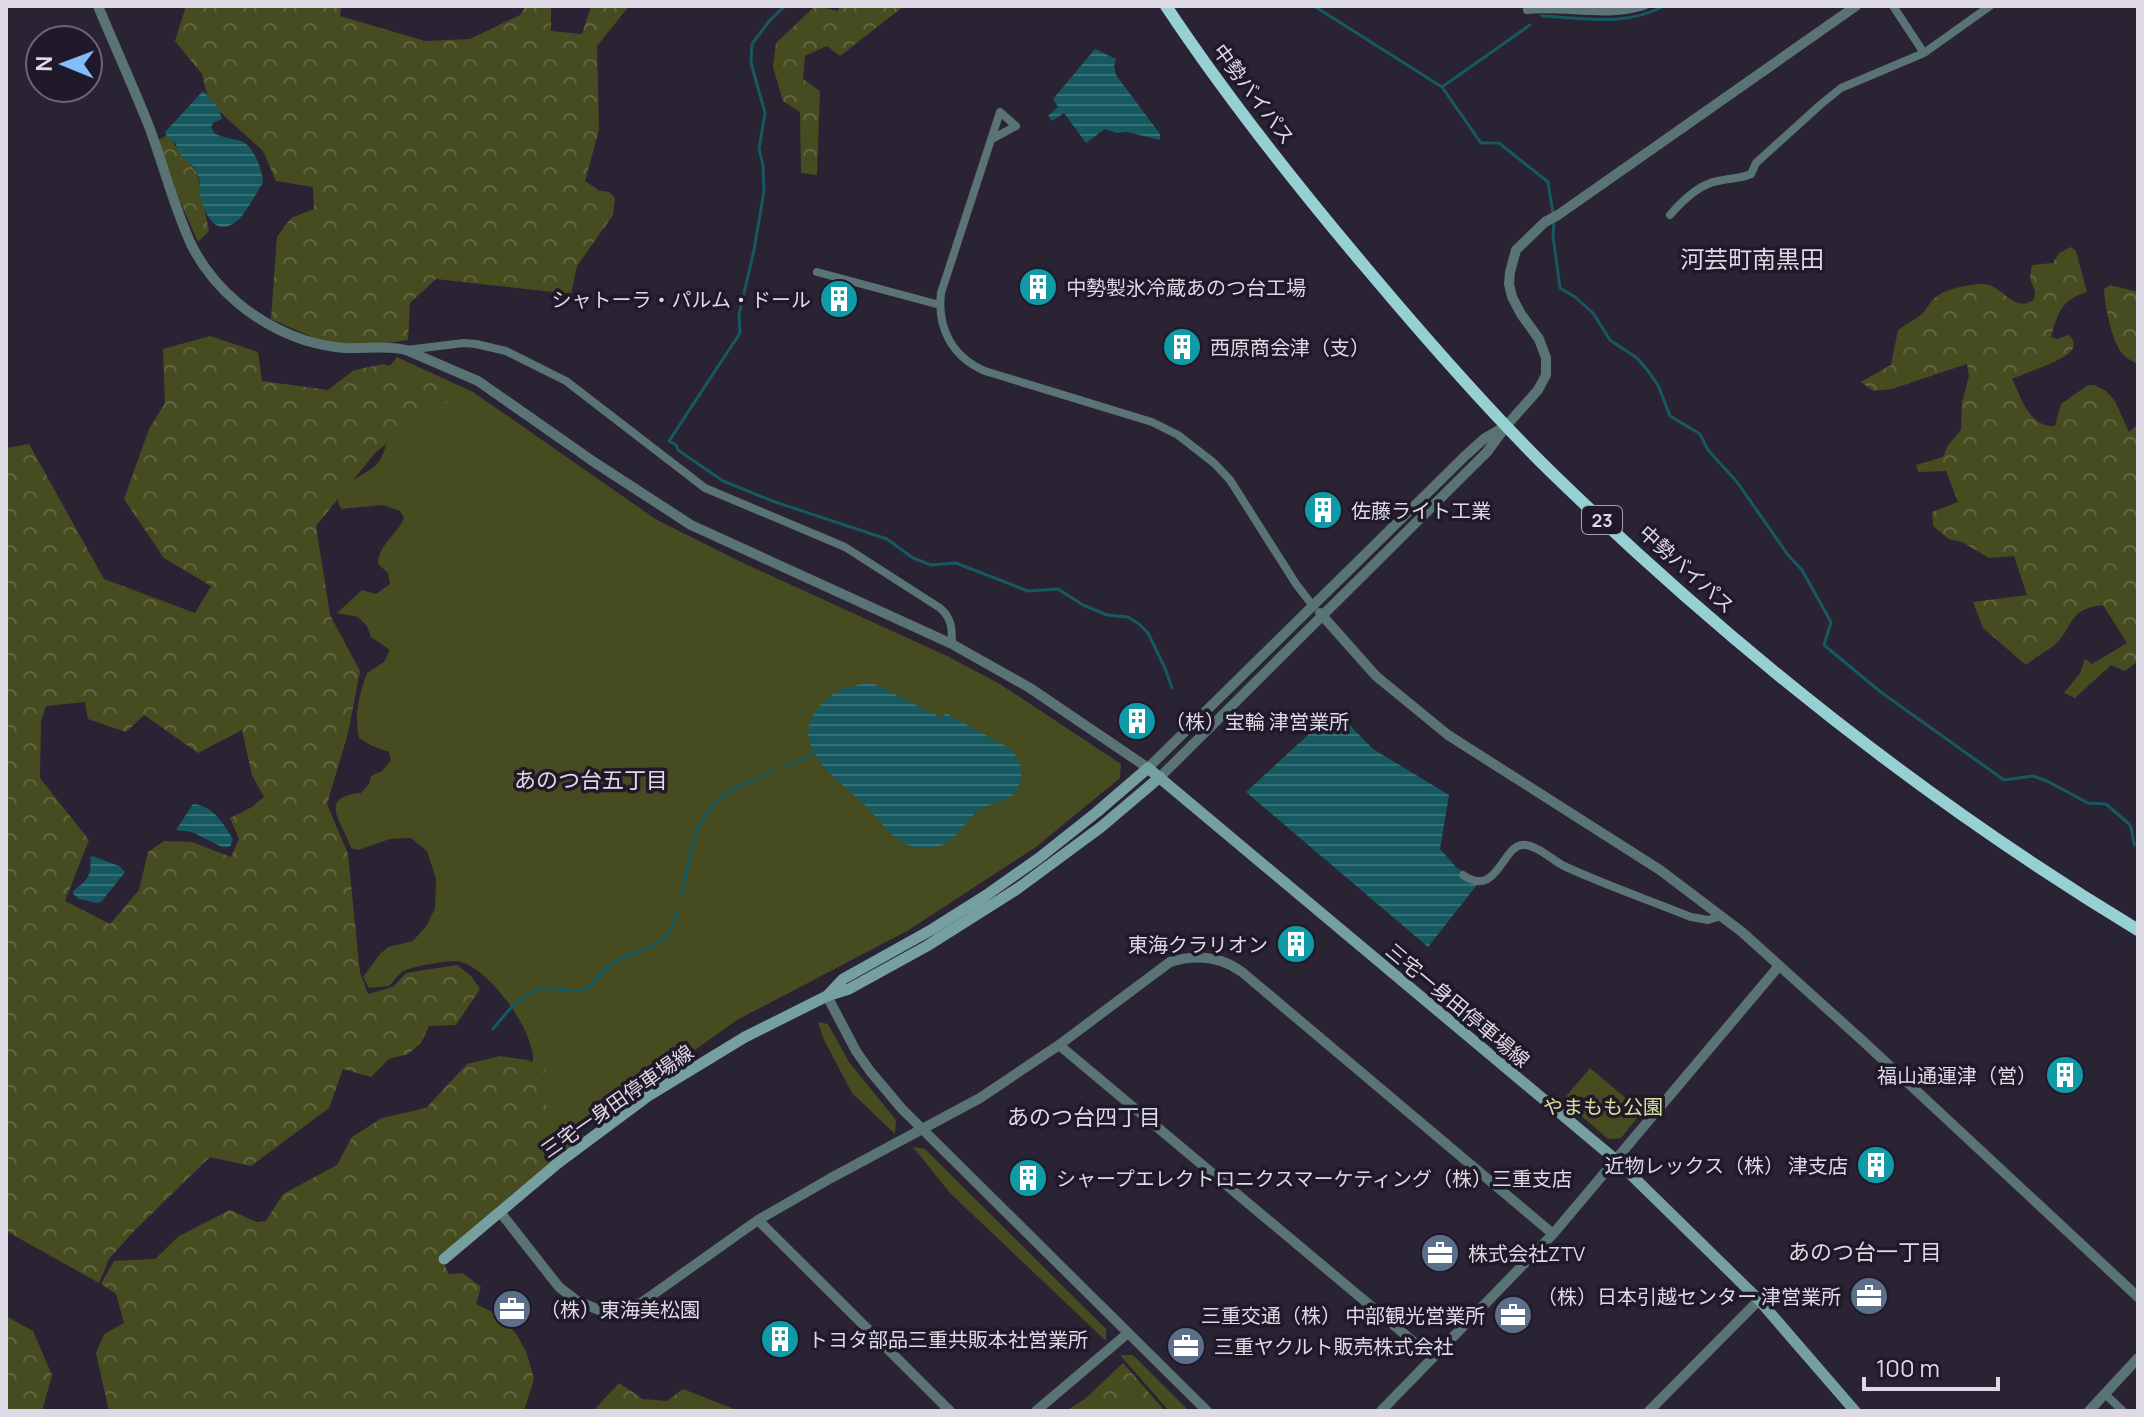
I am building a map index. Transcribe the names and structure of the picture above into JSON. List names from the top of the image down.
{
  "streets": {
    "highway": ["中勢バイパス", "23"],
    "main road": ["三宅一身田停車場線"]
  },
  "districts": [
    "河芸町南黒田",
    "あのつ台五丁目",
    "あのつ台四丁目",
    "あのつ台一丁目"
  ],
  "parks": ["やまもも公園"],
  "places": {
    "building": [
      "中勢製氷冷蔵あのつ台工場",
      "シャトーラ・パルム・ドール",
      "西原商会津（支）",
      "佐藤ライト工業",
      "（株）宝輪 津営業所",
      "東海クラリオン",
      "福山通運津（営）",
      "近物レックス（株） 津支店",
      "シャープエレクトロニクスマーケティング（株）三重支店",
      "トヨタ部品三重共販本社営業所"
    ],
    "office": [
      "株式会社ZTV",
      "（株）日本引越センター 津営業所",
      "（株）東海美松園",
      "三重交通（株） 中部観光営業所",
      "三重ヤクルト販売株式会社"
    ]
  },
  "scale_bar": "100 m",
  "north": "left"
}
